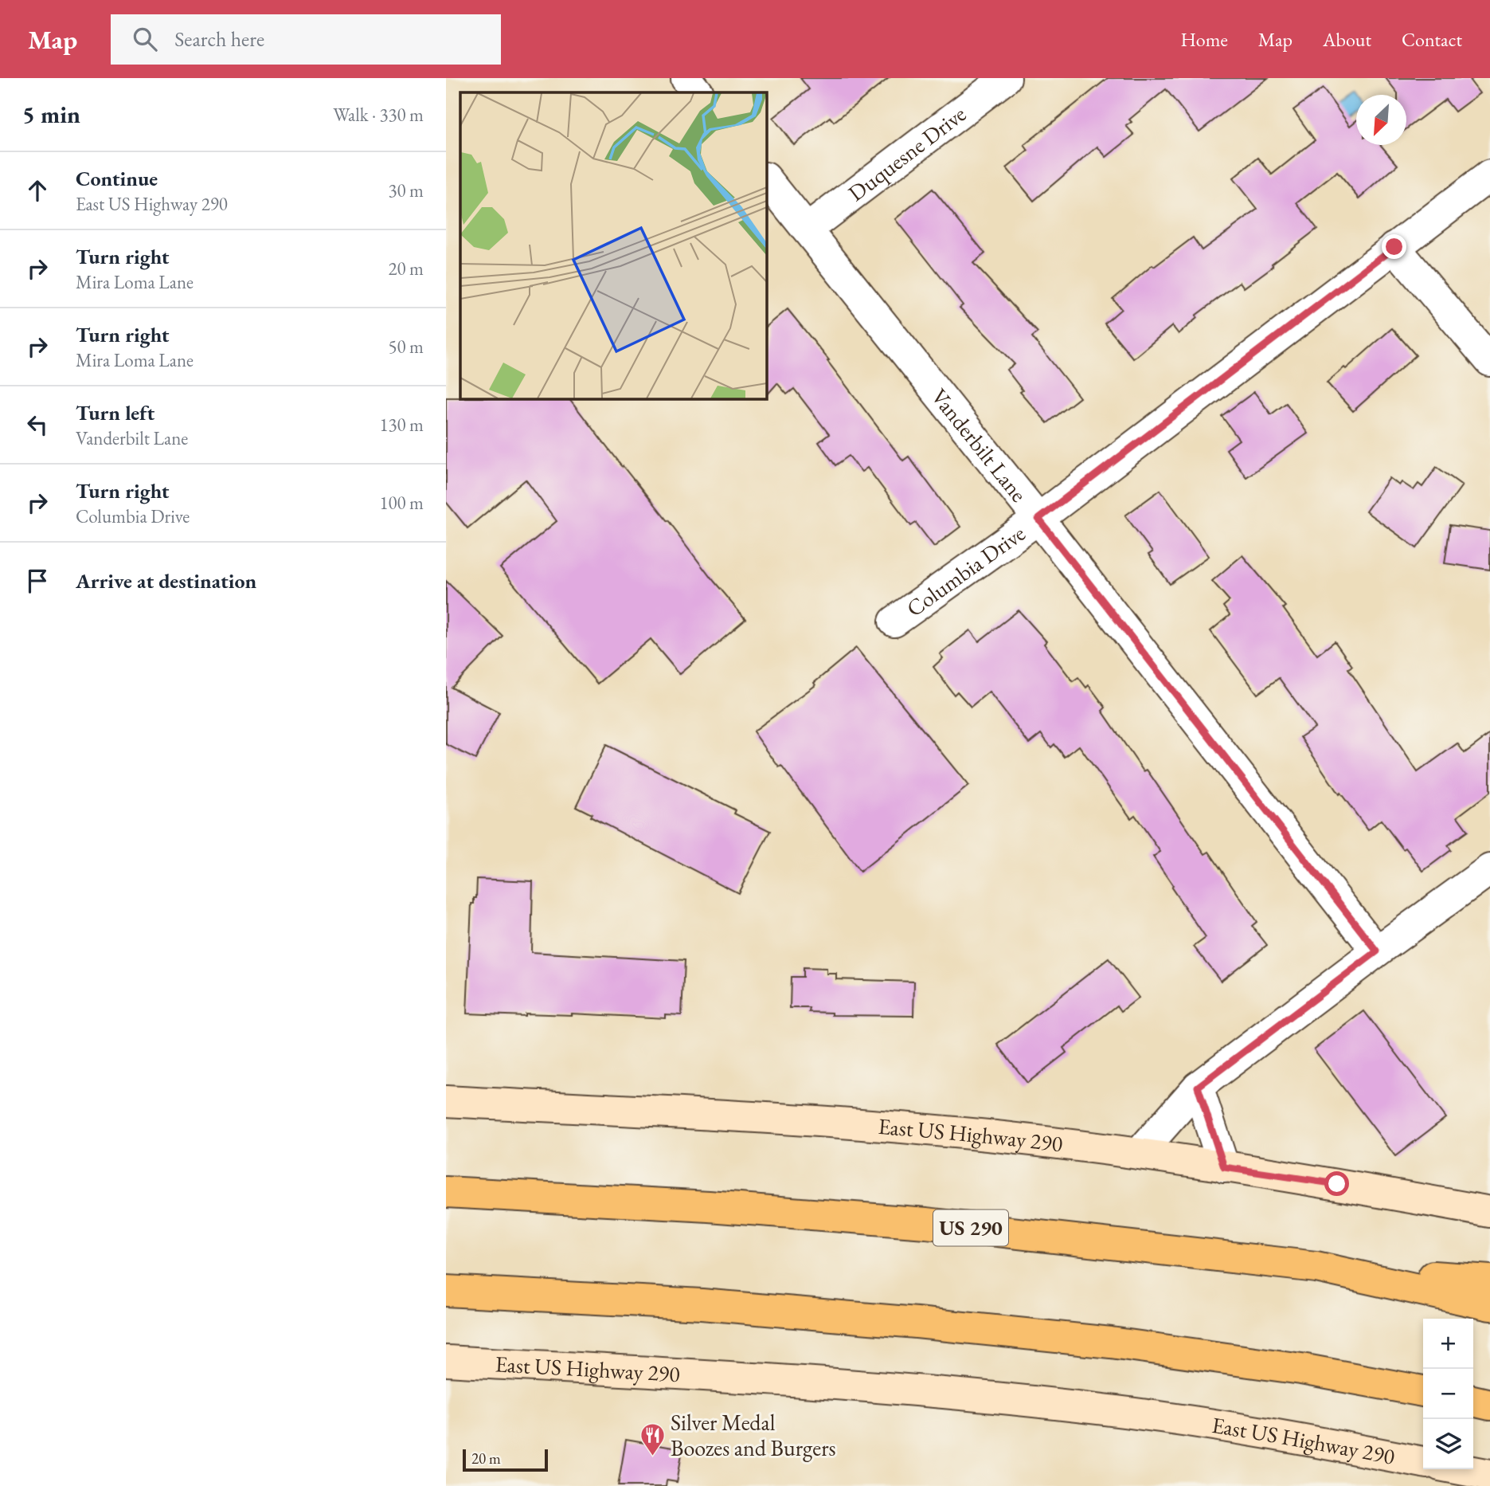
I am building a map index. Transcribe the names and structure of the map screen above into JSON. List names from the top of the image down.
{
  "streets": {
    "highway": ["US 290"],
    "main road": ["East US Highway 290"],
    "street": ["Duquesne Drive", "Vanderbilt Lane", "Columbia Drive"]
  },
  "crossings": [
    ["Duquesne Drive", "Vanderbilt Lane"],
    ["Vanderbilt Lane", "Columbia Drive"]
  ],
  "places": {
    "restaurant": ["Silver Medal Boozes and Burgers"]
  },
  "scale_bar": "20 m",
  "north": "bottom left",
  "page": {
    "header": "Map",
    "search": "Search here",
    "nav": [
      "Home",
      "Map",
      "About",
      "Contact"
    ],
    "heading": ["5 min", "Walk · 330 m"],
    "list": [
      ["Continue", "East US Highway 290", "30 m"],
      ["Turn right", "Mira Loma Lane", "20 m"],
      ["Turn right", "Mira Loma Lane", "50 m"],
      ["Turn left", "Vanderbilt Lane", "130 m"],
      ["Turn right", "Columbia Drive", "100 m"],
      "Arrive at destination"
    ],
    "map_buttons": ["+", "−"],
    "scale": "20 m"
  }
}
